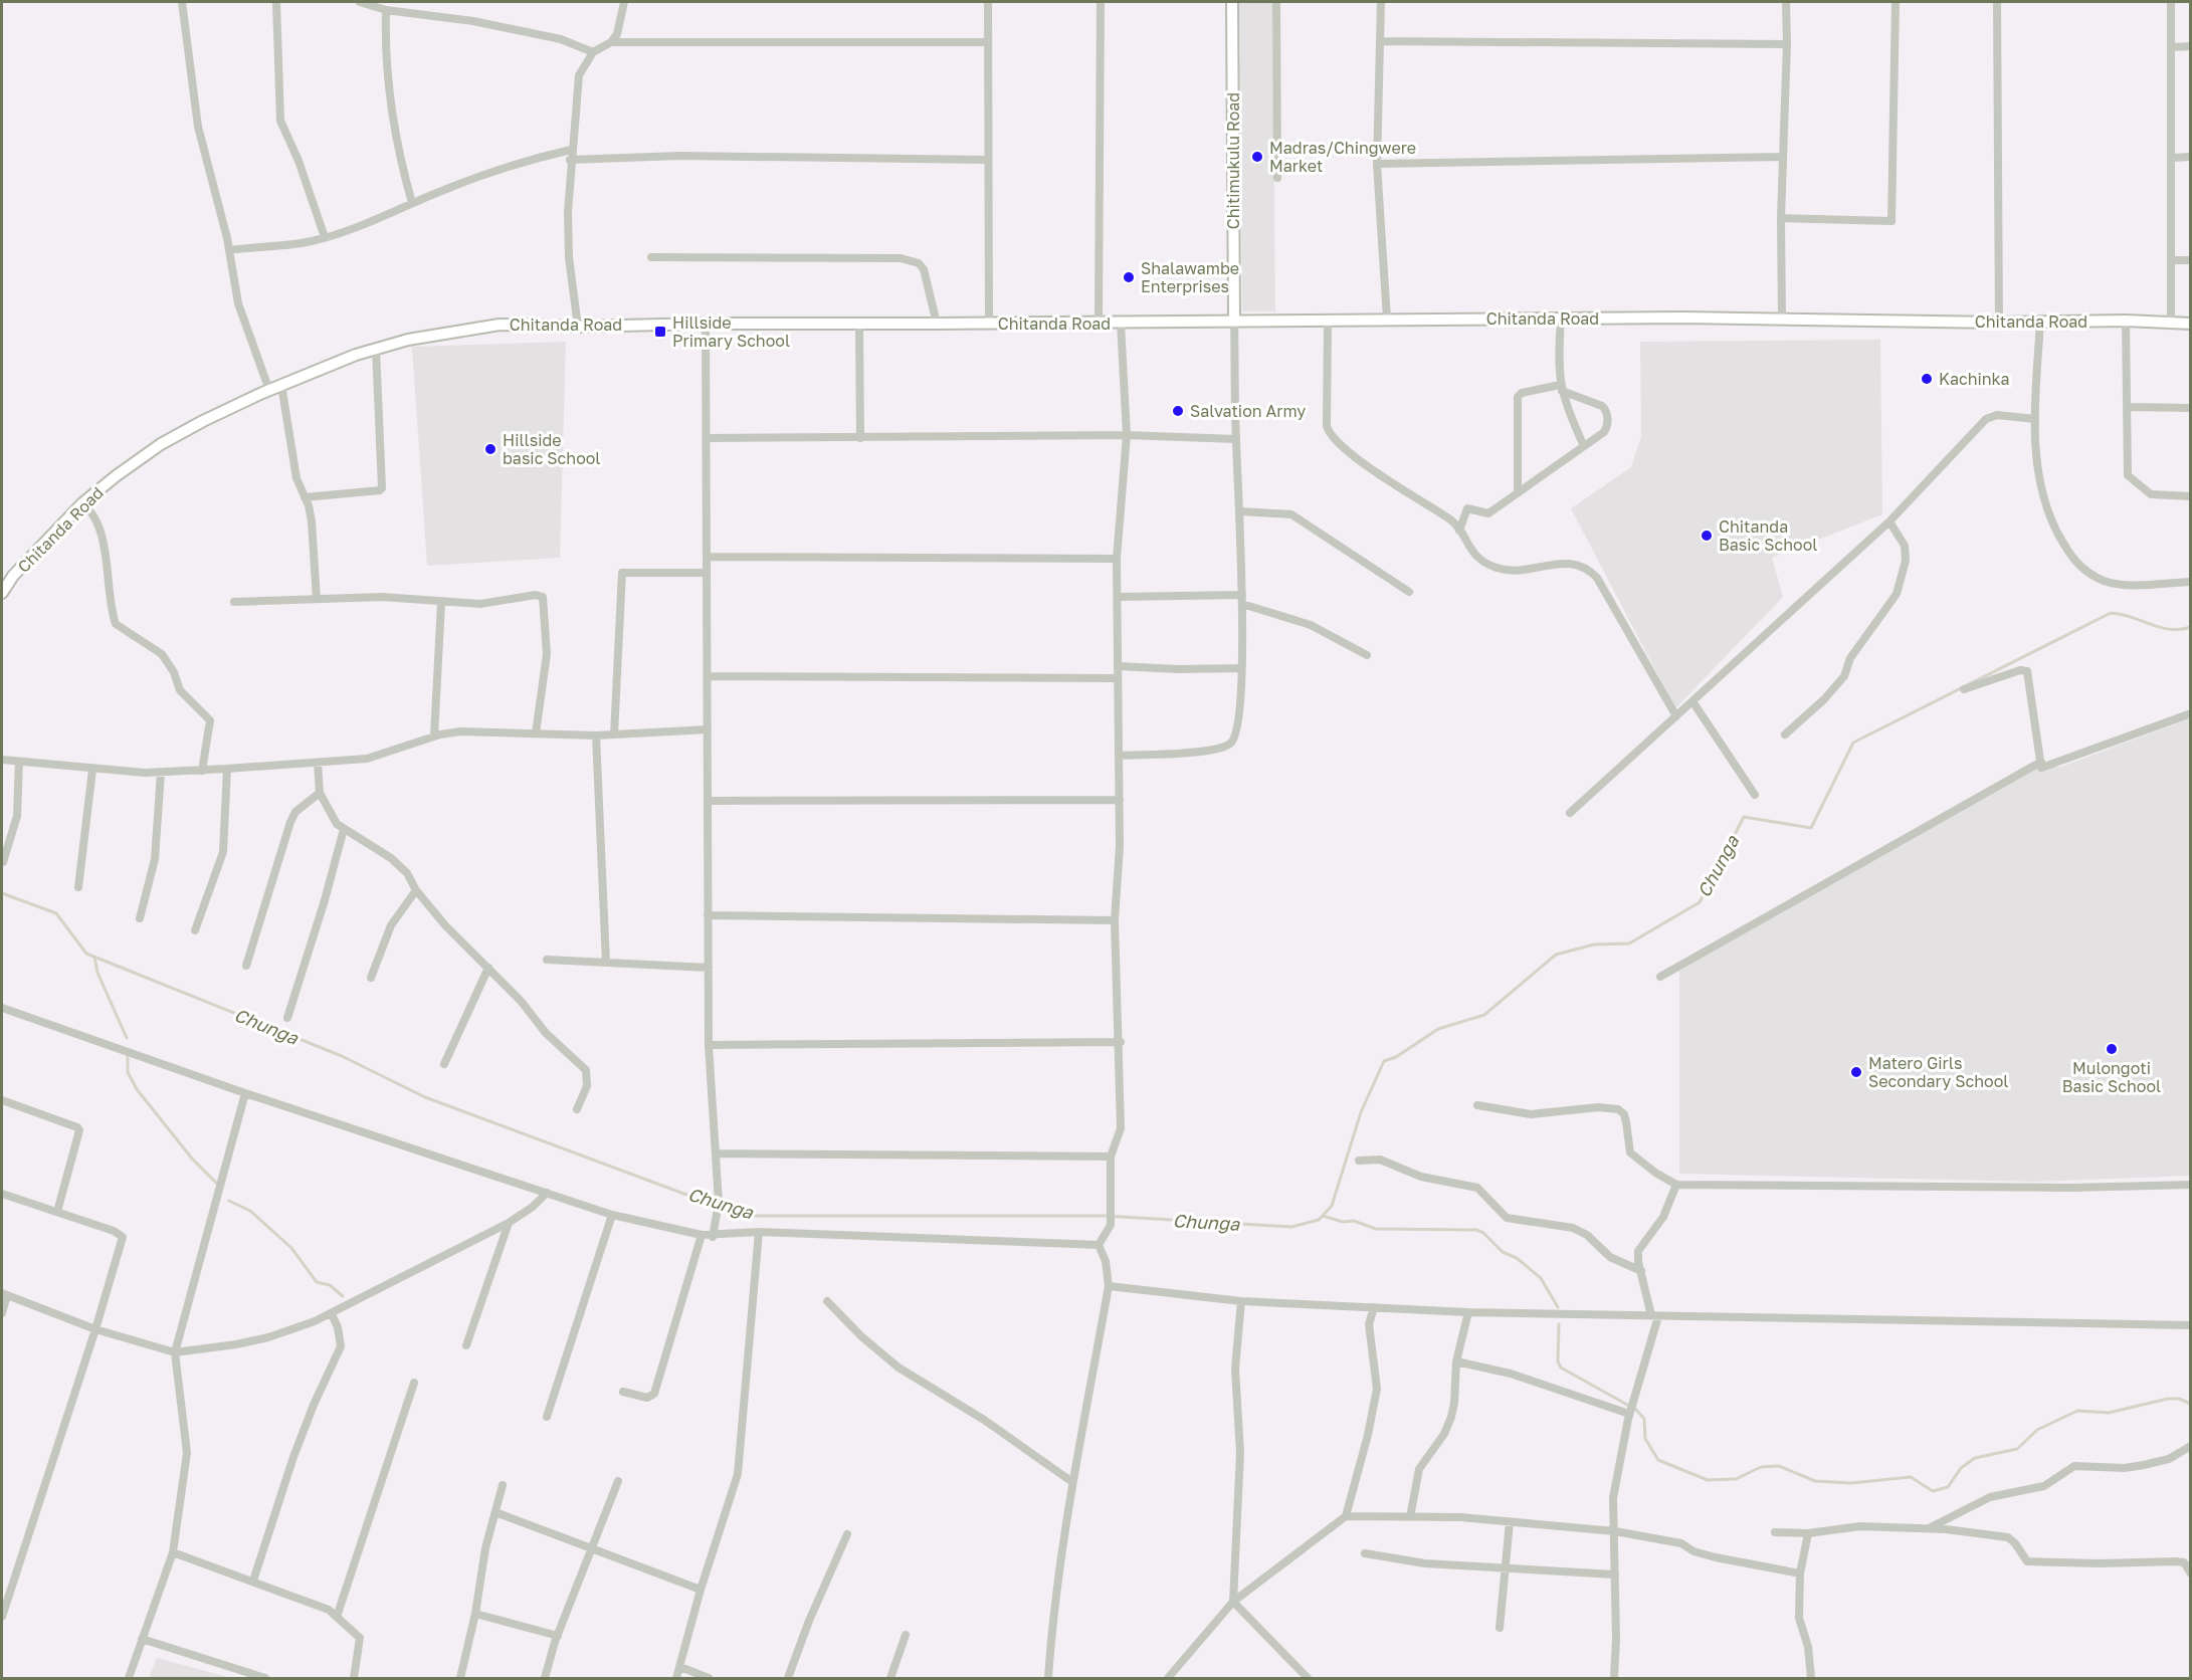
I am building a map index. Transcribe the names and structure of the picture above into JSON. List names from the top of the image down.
{
  "streets": {
    "street": ["Chitimukulu Road", "Chitanda Road"]
  },
  "crossings": [
    ["Chitimukulu Road", "Chitanda Road"]
  ],
  "water": ["Chunga"],
  "places": {
    "other": [
      "Madras/Chingwere Market",
      "Shalawambe Enterprises",
      "Kachinka",
      "Salvation Army",
      "Hillside basic School",
      "Chitanda Basic School",
      "Mulongoti Basic School",
      "Matero Girls Secondary School"
    ],
    "transit": ["Hillside Primary School"]
  }
}
